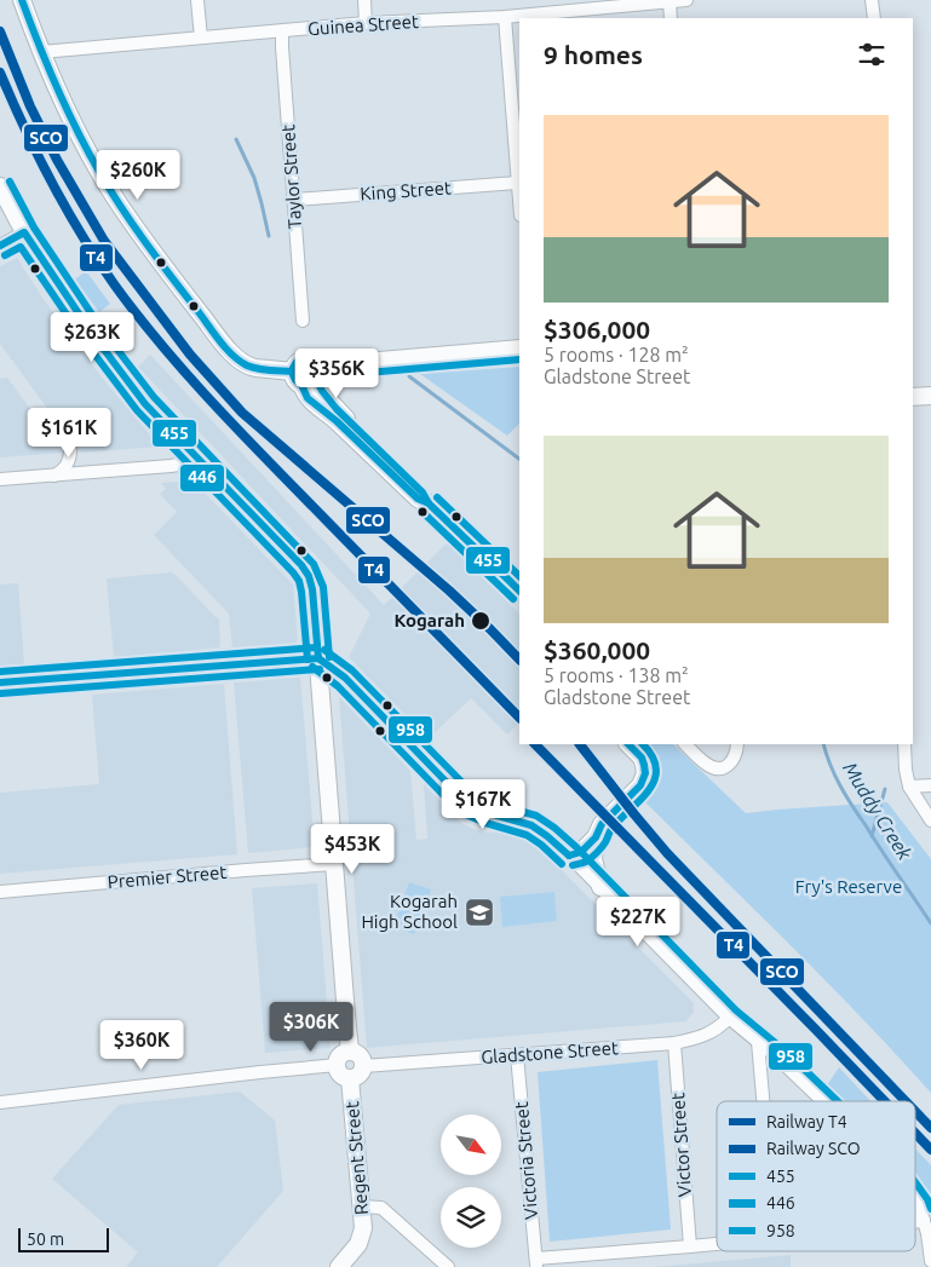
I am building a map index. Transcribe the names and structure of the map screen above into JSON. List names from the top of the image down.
{
  "streets": {
    "main road": ["Regent Street"],
    "street": [
      "Guinea Street",
      "Taylor Street",
      "King Street",
      "Premier Street",
      "Gladstone Street",
      "Victor Street",
      "Victoria Street"
    ]
  },
  "crossings": [
    ["Guinea Street", "Taylor Street"],
    ["Taylor Street", "King Street"],
    ["Gladstone Street", "Victor Street"],
    ["Gladstone Street", "Regent Street"],
    ["Gladstone Street", "Victoria Street"]
  ],
  "water": ["Muddy Creek"],
  "parks": ["Fry's Reserve"],
  "places": {
    "other": ["Kogarah"],
    "school or university": ["Kogarah High School"]
  },
  "lines": [
    "transit line 455",
    "rail line SCO",
    "rail line T4",
    "transit line 958",
    "transit line 446"
  ],
  "legend": [
    "Railway T4",
    "Railway SCO",
    "455",
    "446",
    "958"
  ],
  "scale_bar": "50 m",
  "north": "bottom right",
  "page": {
    "heading": "9 homes",
    "list": [
      {
        "name": "$306,000",
        "note": "5 rooms · 128 m² · Gladstone Street"
      },
      {
        "name": "$360,000",
        "note": "5 rooms · 138 m² · Gladstone Street"
      }
    ],
    "price": [
      "$260K",
      "$263K",
      "$356K",
      "$161K",
      "$167K",
      "$453K",
      "$227K",
      "$306K",
      "$360K"
    ],
    "scale": "50 m"
  }
}
